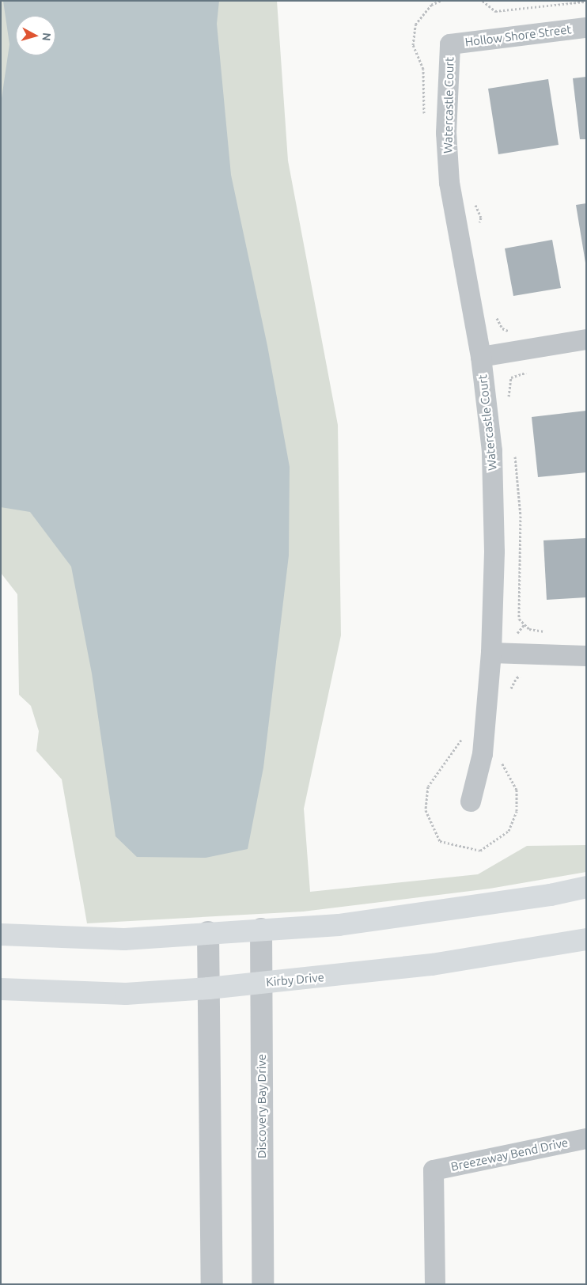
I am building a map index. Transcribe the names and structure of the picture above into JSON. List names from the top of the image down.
{
  "streets": {
    "main road": ["Kirby Drive"],
    "street": [
      "Hollow Shore Street",
      "Watercastle Court",
      "Discovery Bay Drive",
      "Breezeway Bend Drive"
    ]
  },
  "crossings": [
    ["Hollow Shore Street", "Watercastle Court"],
    ["Kirby Drive", "Discovery Bay Drive"]
  ],
  "north": "right"
}
